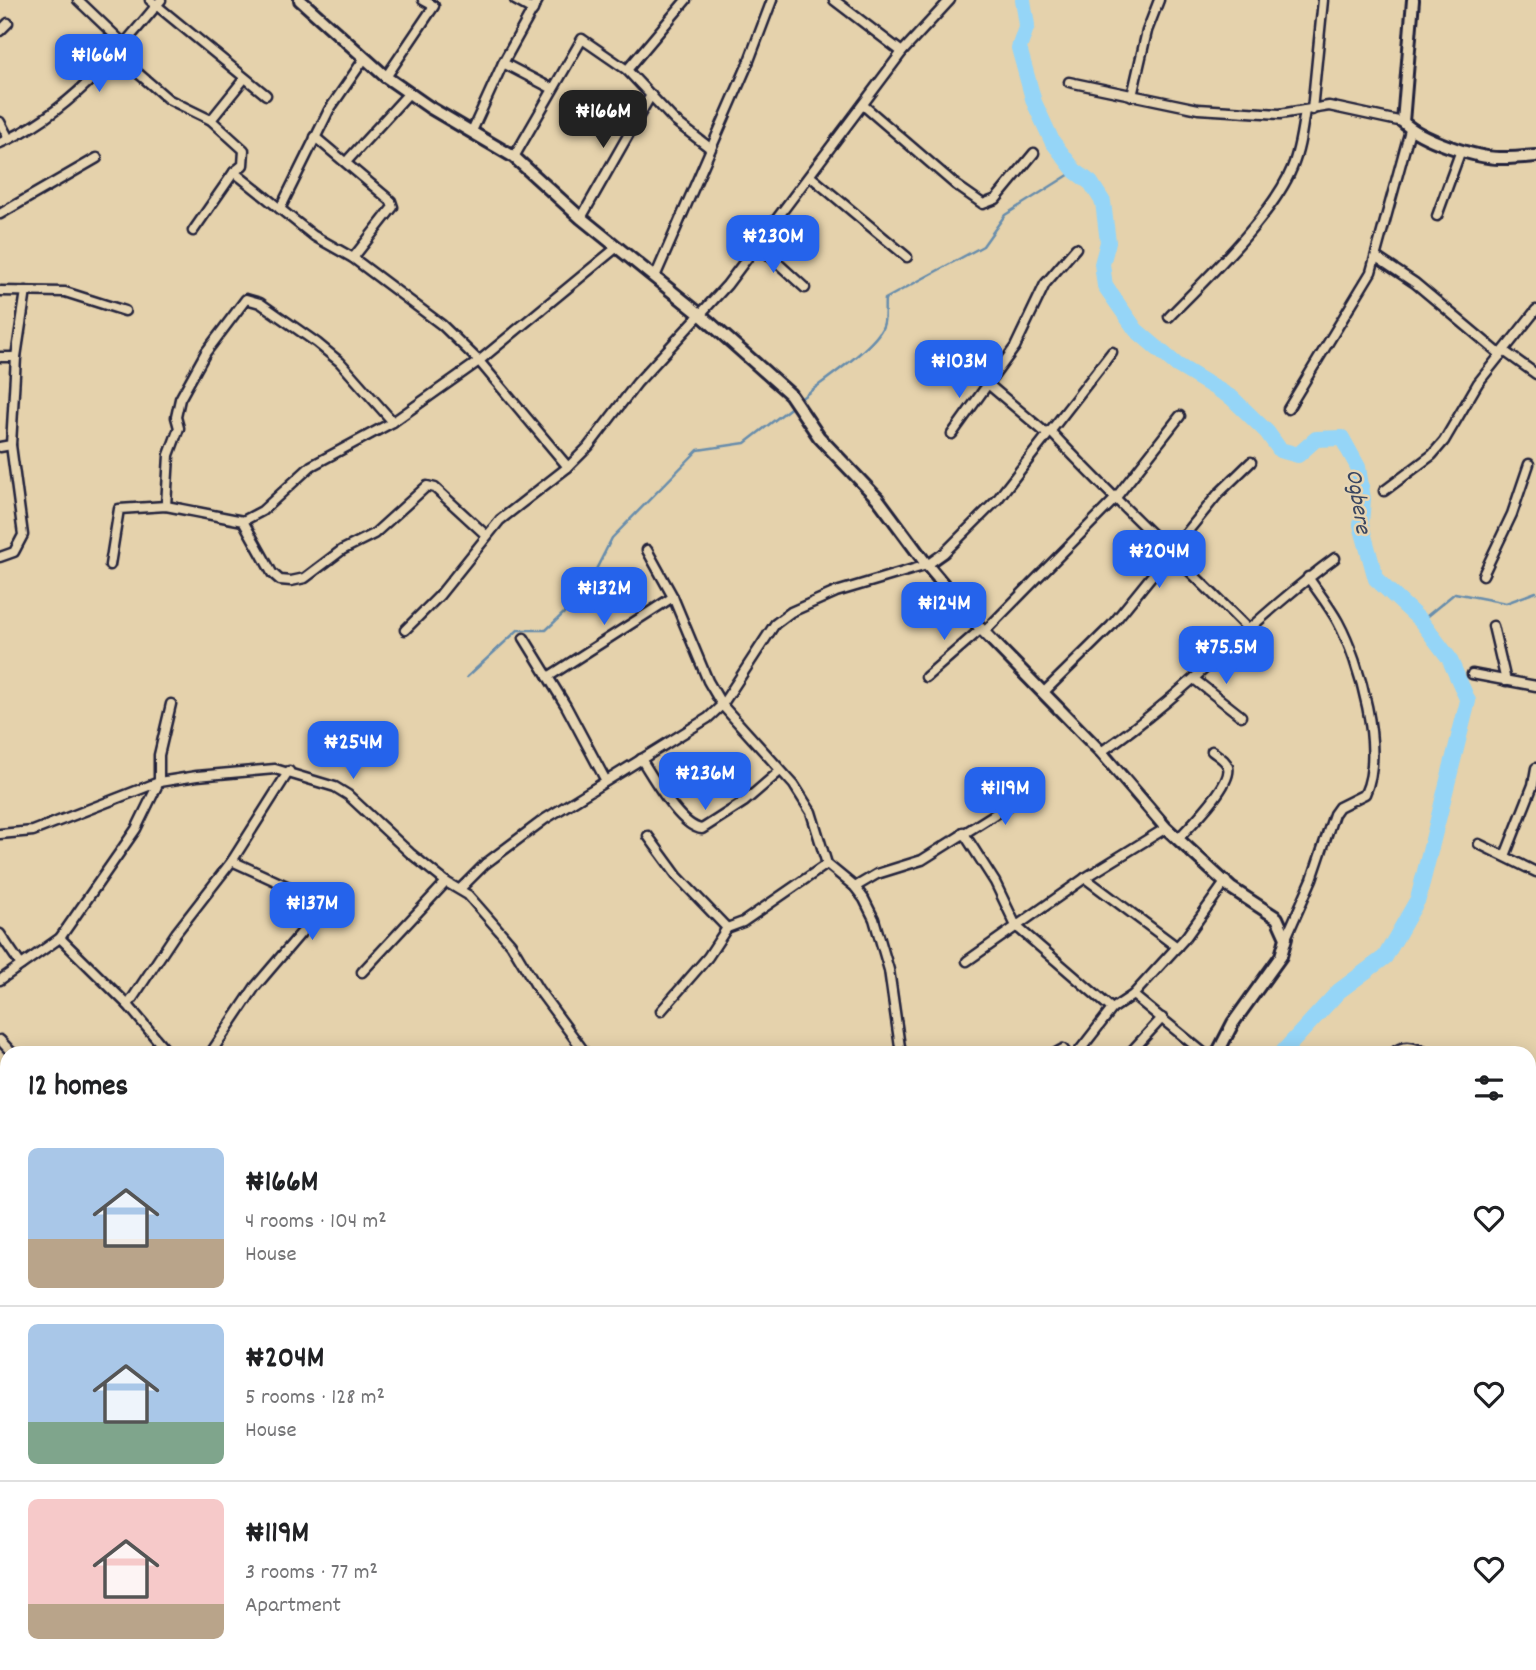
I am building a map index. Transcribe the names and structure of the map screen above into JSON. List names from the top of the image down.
{
  "water": ["Ogbere"],
  "page": {
    "price": [
      "₦166M",
      "₦166M",
      "₦230M",
      "₦103M",
      "₦204M",
      "₦132M",
      "₦124M",
      "₦75.5M",
      "₦254M",
      "₦236M",
      "₦119M",
      "₦137M"
    ],
    "heading": "12 homes",
    "list": [
      {
        "name": "₦166M",
        "note": "4 rooms · 104 m² · House"
      },
      {
        "name": "₦204M",
        "note": "5 rooms · 128 m² · House"
      },
      {
        "name": "₦119M",
        "note": "3 rooms · 77 m² · Apartment"
      }
    ]
  }
}
